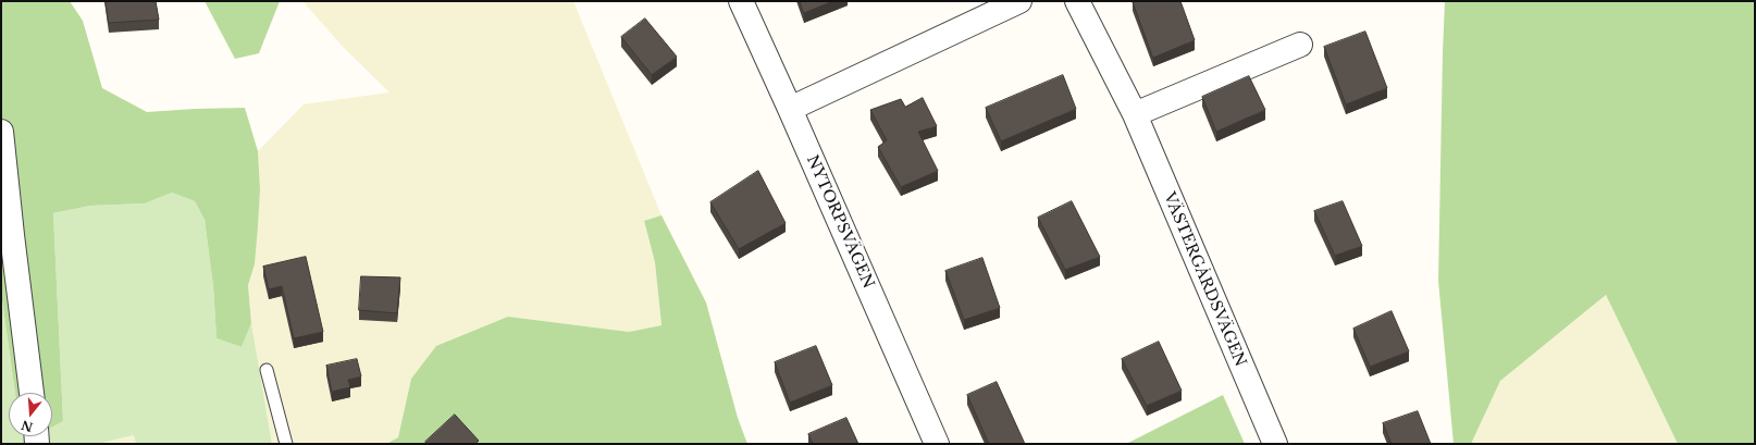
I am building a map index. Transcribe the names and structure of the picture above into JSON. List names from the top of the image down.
{
  "streets": {
    "street": ["NYTORPSVÄGEN", "VÄSTERGÅRDSVÄGEN"]
  },
  "north": "bottom"
}
